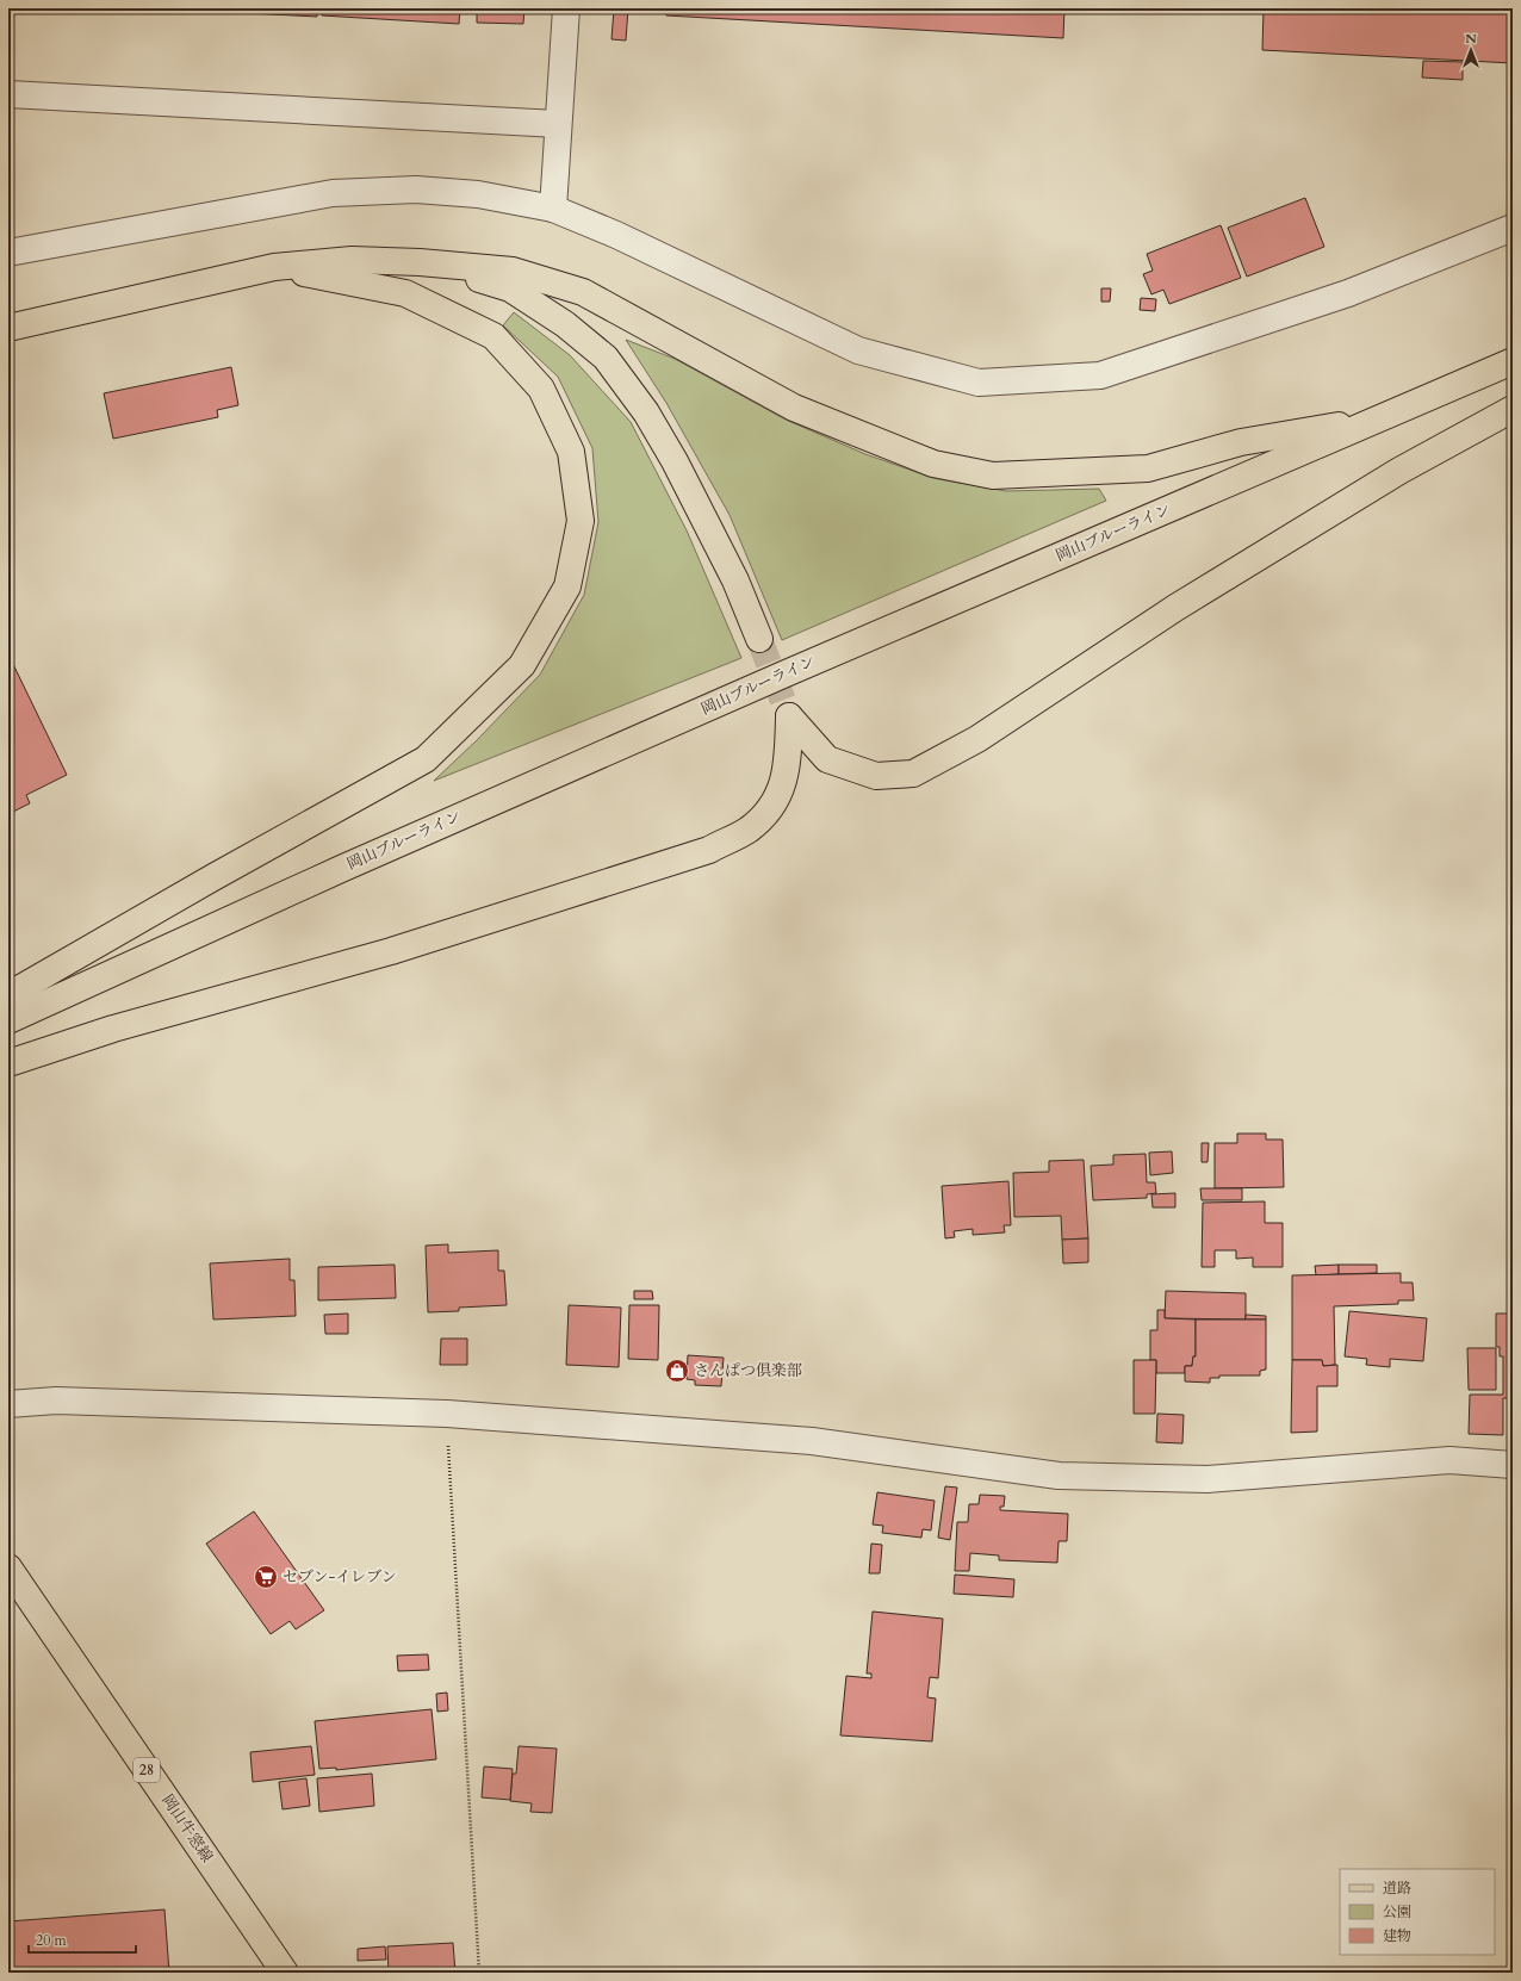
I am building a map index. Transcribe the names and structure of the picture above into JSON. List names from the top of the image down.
{
  "streets": {
    "main road": ["岡山ブルーライン", "28", "岡山牛窓線"]
  },
  "places": {
    "shop": ["さんぱつ倶楽部"],
    "supermarket": ["セブン-イレブン"]
  },
  "legend": ["道路", "公園", "建物"],
  "scale_bar": "20 m",
  "north": "top"
}
